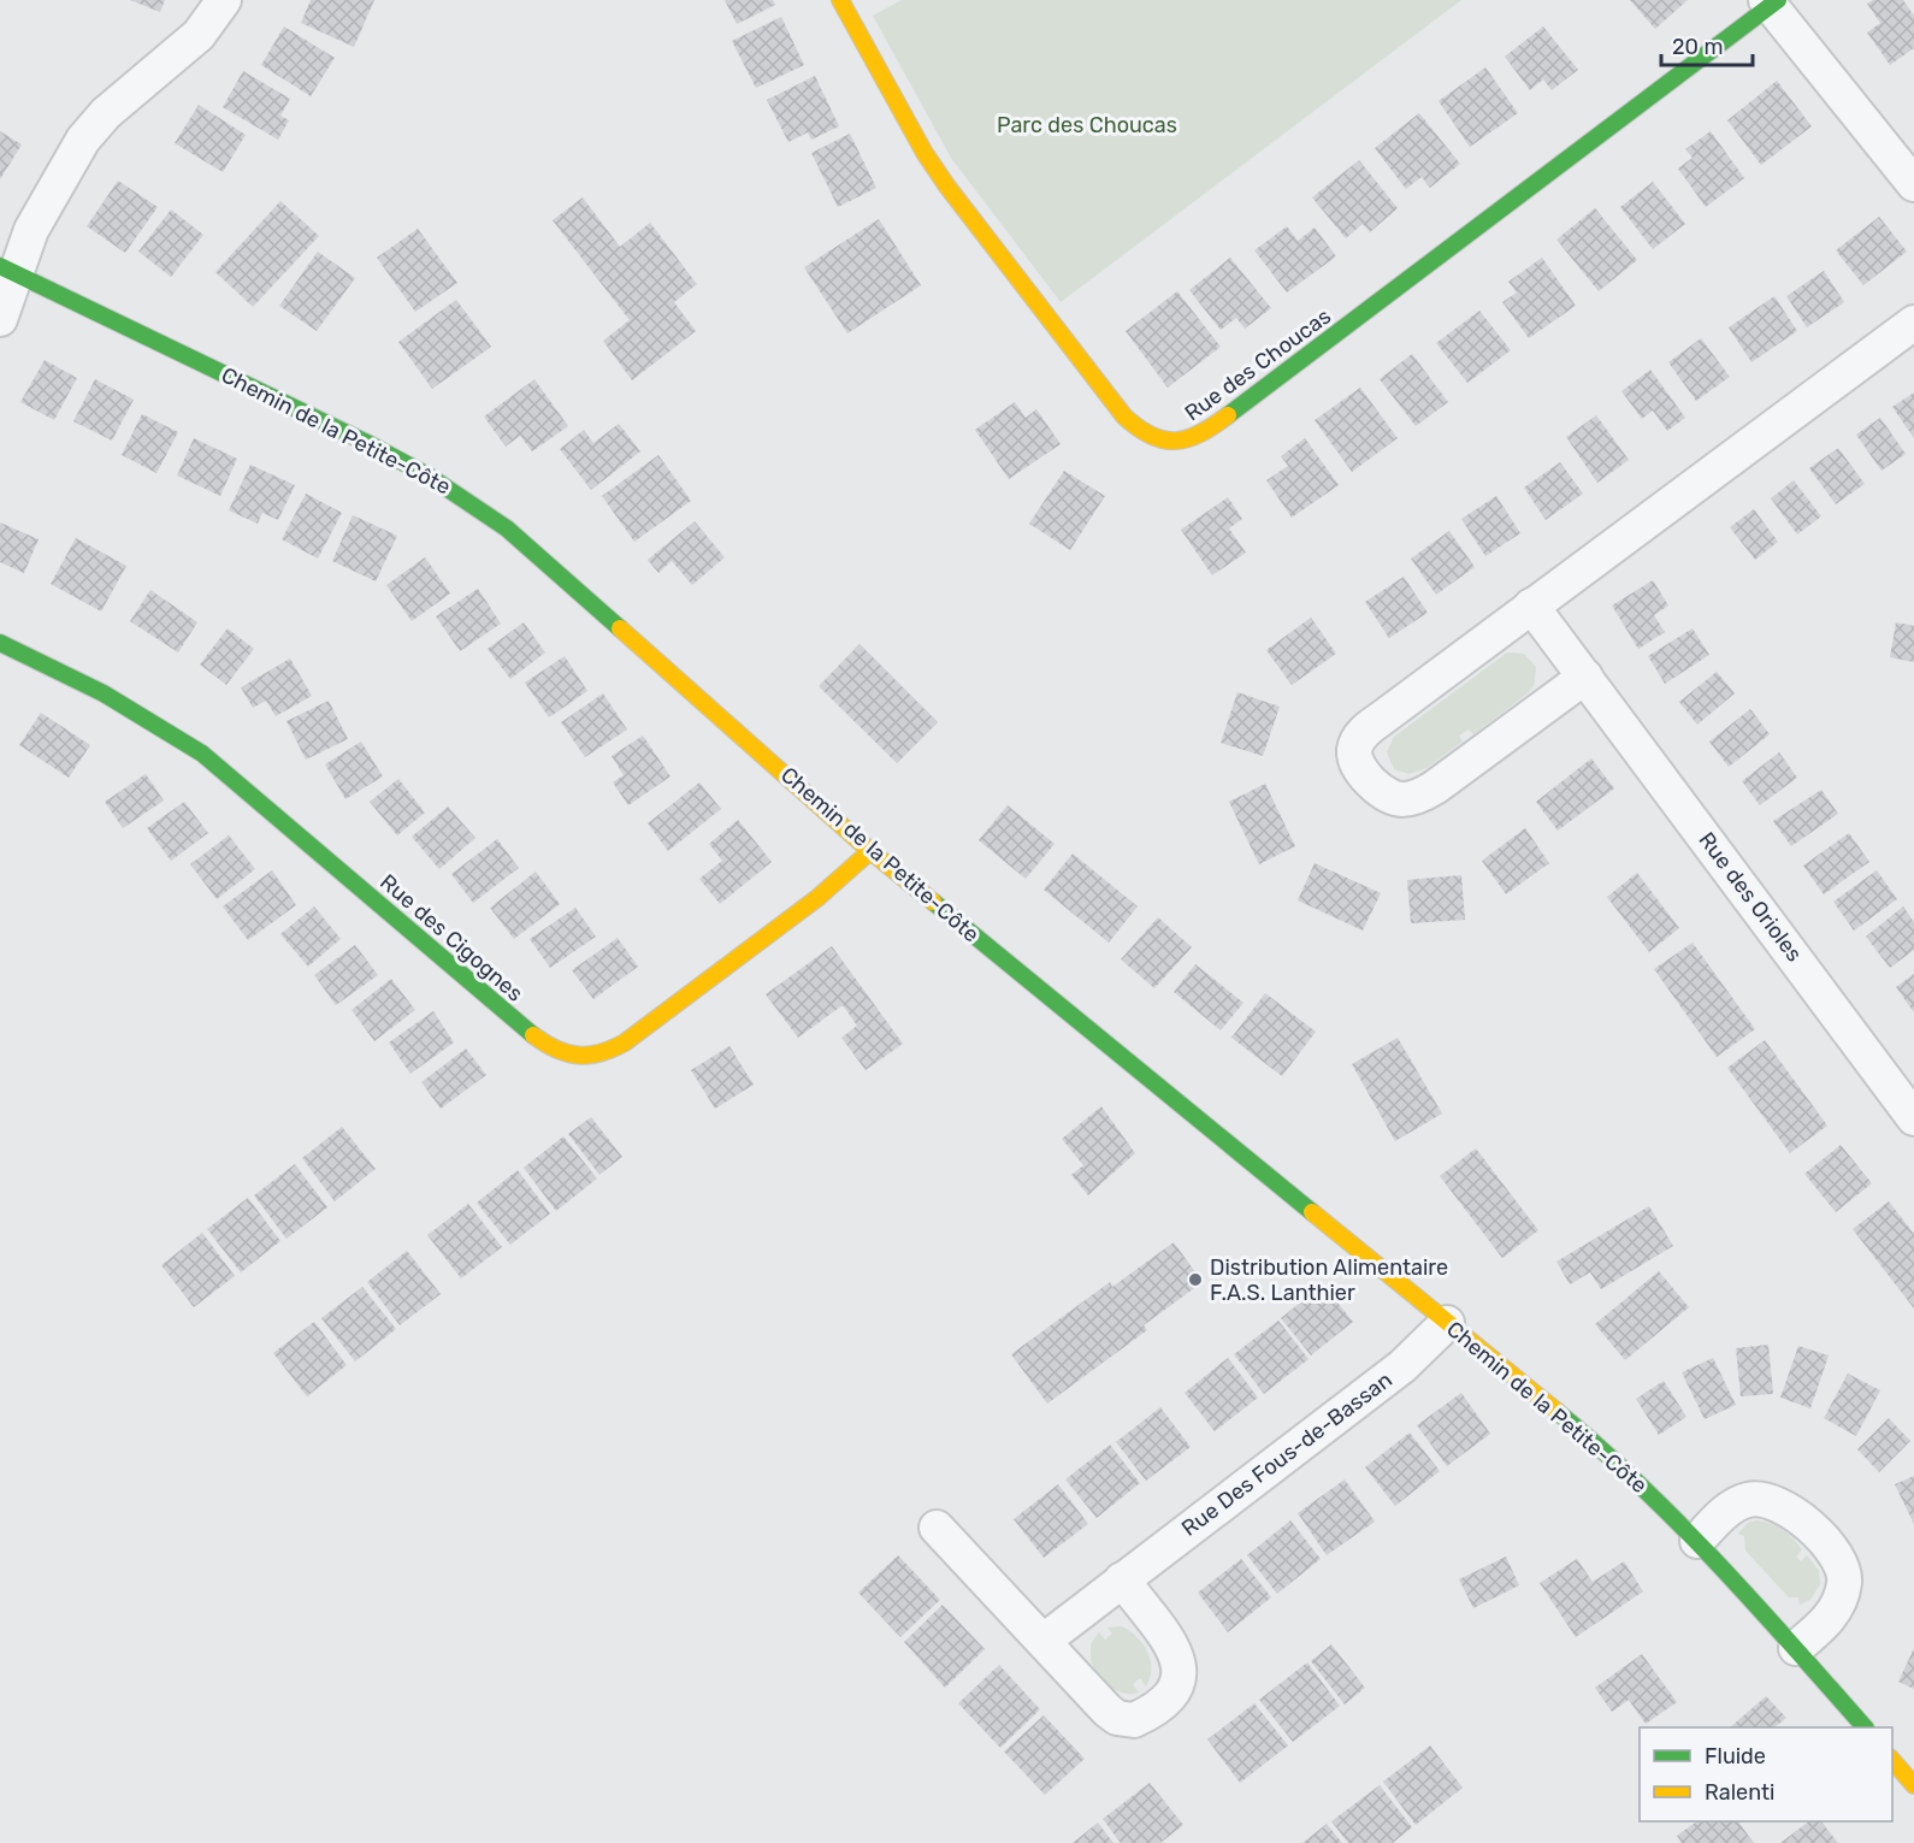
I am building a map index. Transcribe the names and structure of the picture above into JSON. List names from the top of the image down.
{
  "streets": {
    "street": [
      "Rue des Choucas",
      "Chemin de la Petite-Côte",
      "Rue des Orioles",
      "Rue des Cigognes",
      "Rue Des Fous-de-Bassan"
    ]
  },
  "crossings": [
    ["Chemin de la Petite-Côte", "Rue des Cigognes"],
    ["Chemin de la Petite-Côte", "Rue Des Fous-de-Bassan"]
  ],
  "parks": ["Parc des Choucas"],
  "places": ["Distribution Alimentaire F.A.S. Lanthier"],
  "legend": ["Fluide", "Ralenti"],
  "scale_bar": "20 m"
}
